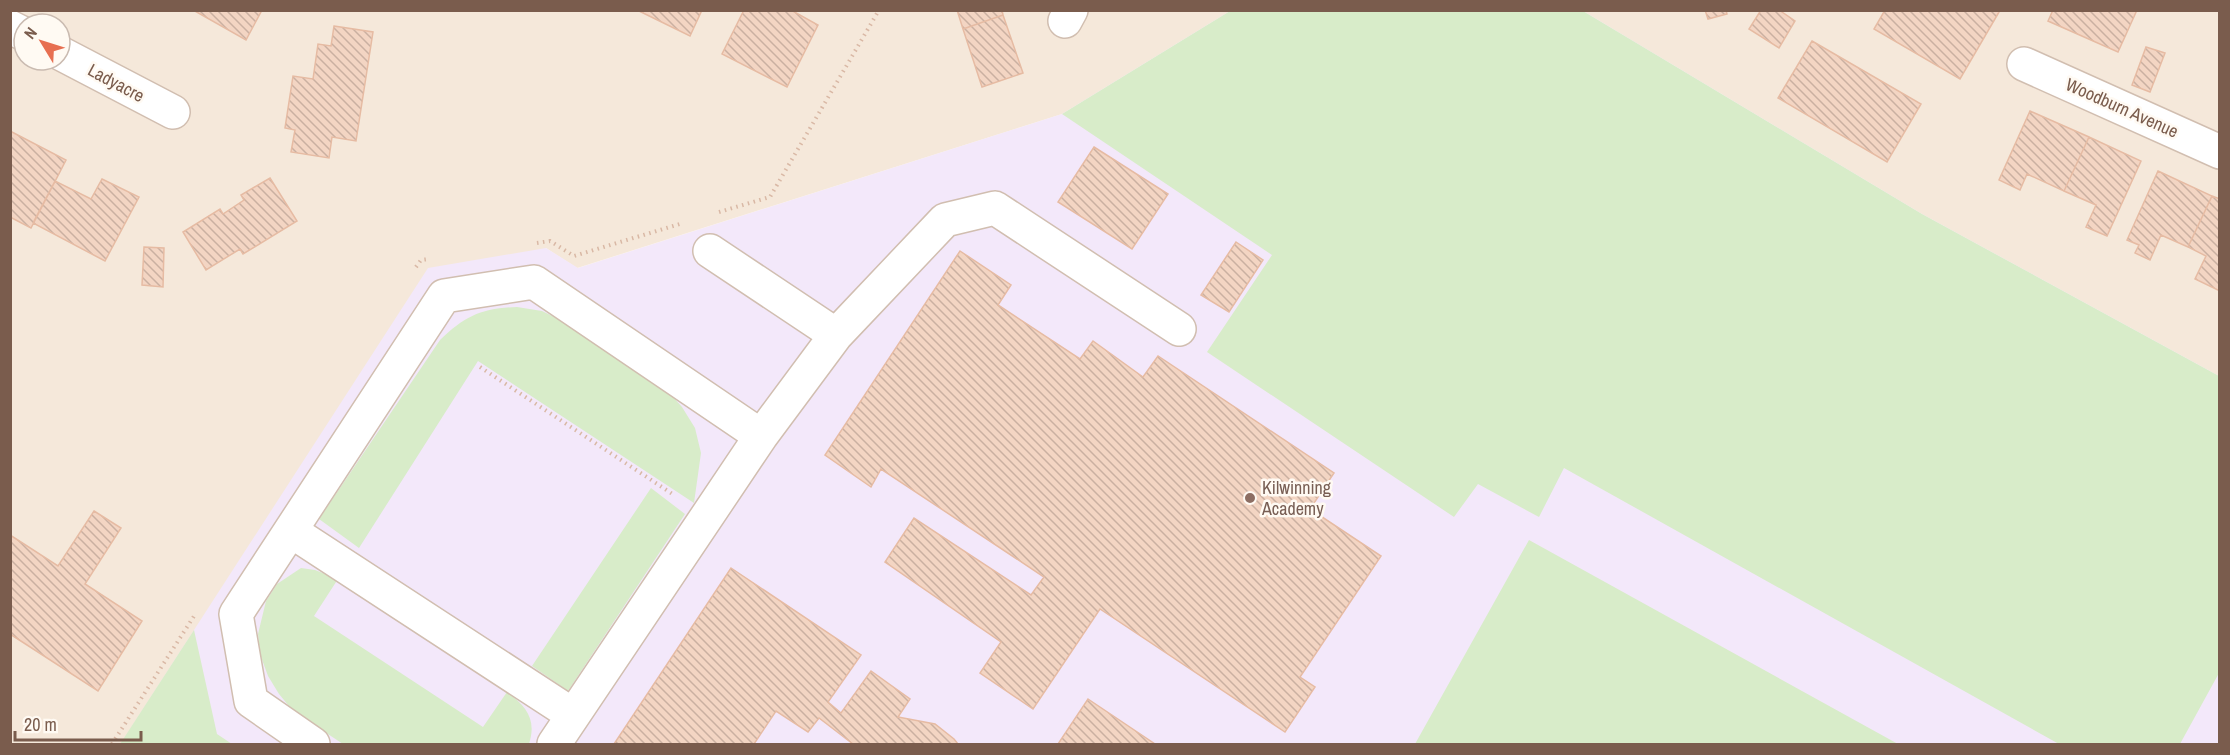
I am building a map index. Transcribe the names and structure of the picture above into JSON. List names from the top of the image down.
{
  "streets": {
    "street": ["Ladyacre", "Woodburn Avenue"]
  },
  "places": ["Kilwinning Academy"],
  "scale_bar": "20 m",
  "north": "top left"
}
